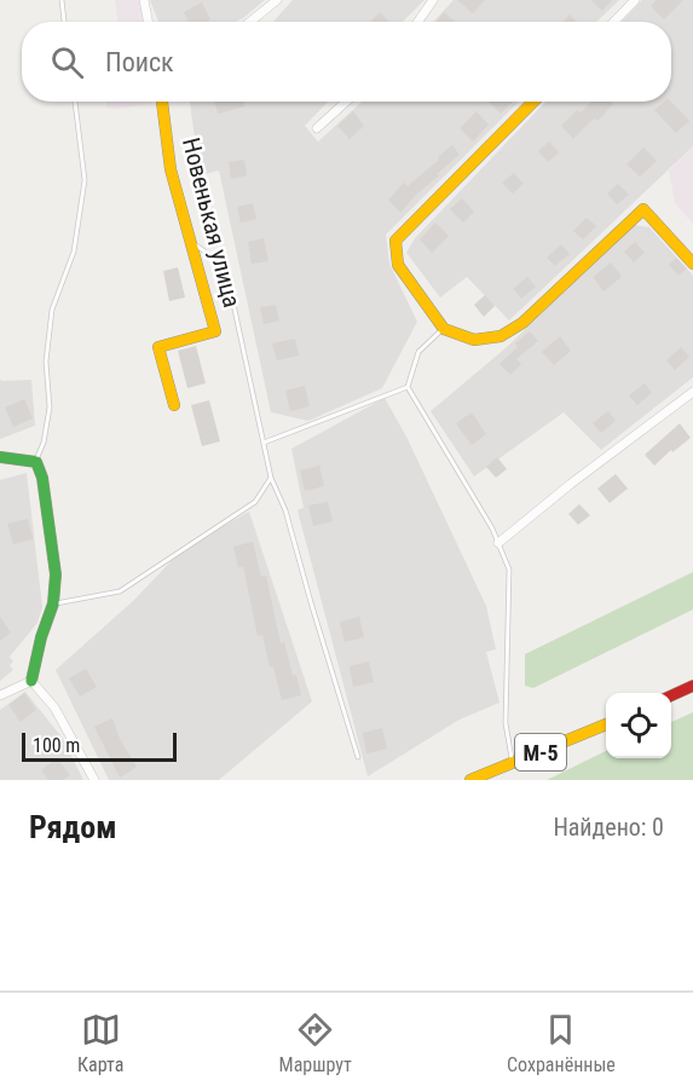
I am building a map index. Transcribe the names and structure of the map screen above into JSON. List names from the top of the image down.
{
  "streets": {
    "main road": ["Новенькая улица", "М-5"]
  },
  "scale_bar": "100 m",
  "page": {
    "search": "Поиск",
    "scale": "100 m",
    "heading": ["Рядом", "Найдено: 0"],
    "nav": ["Карта", "Маршрут", "Сохранённые"]
  }
}
